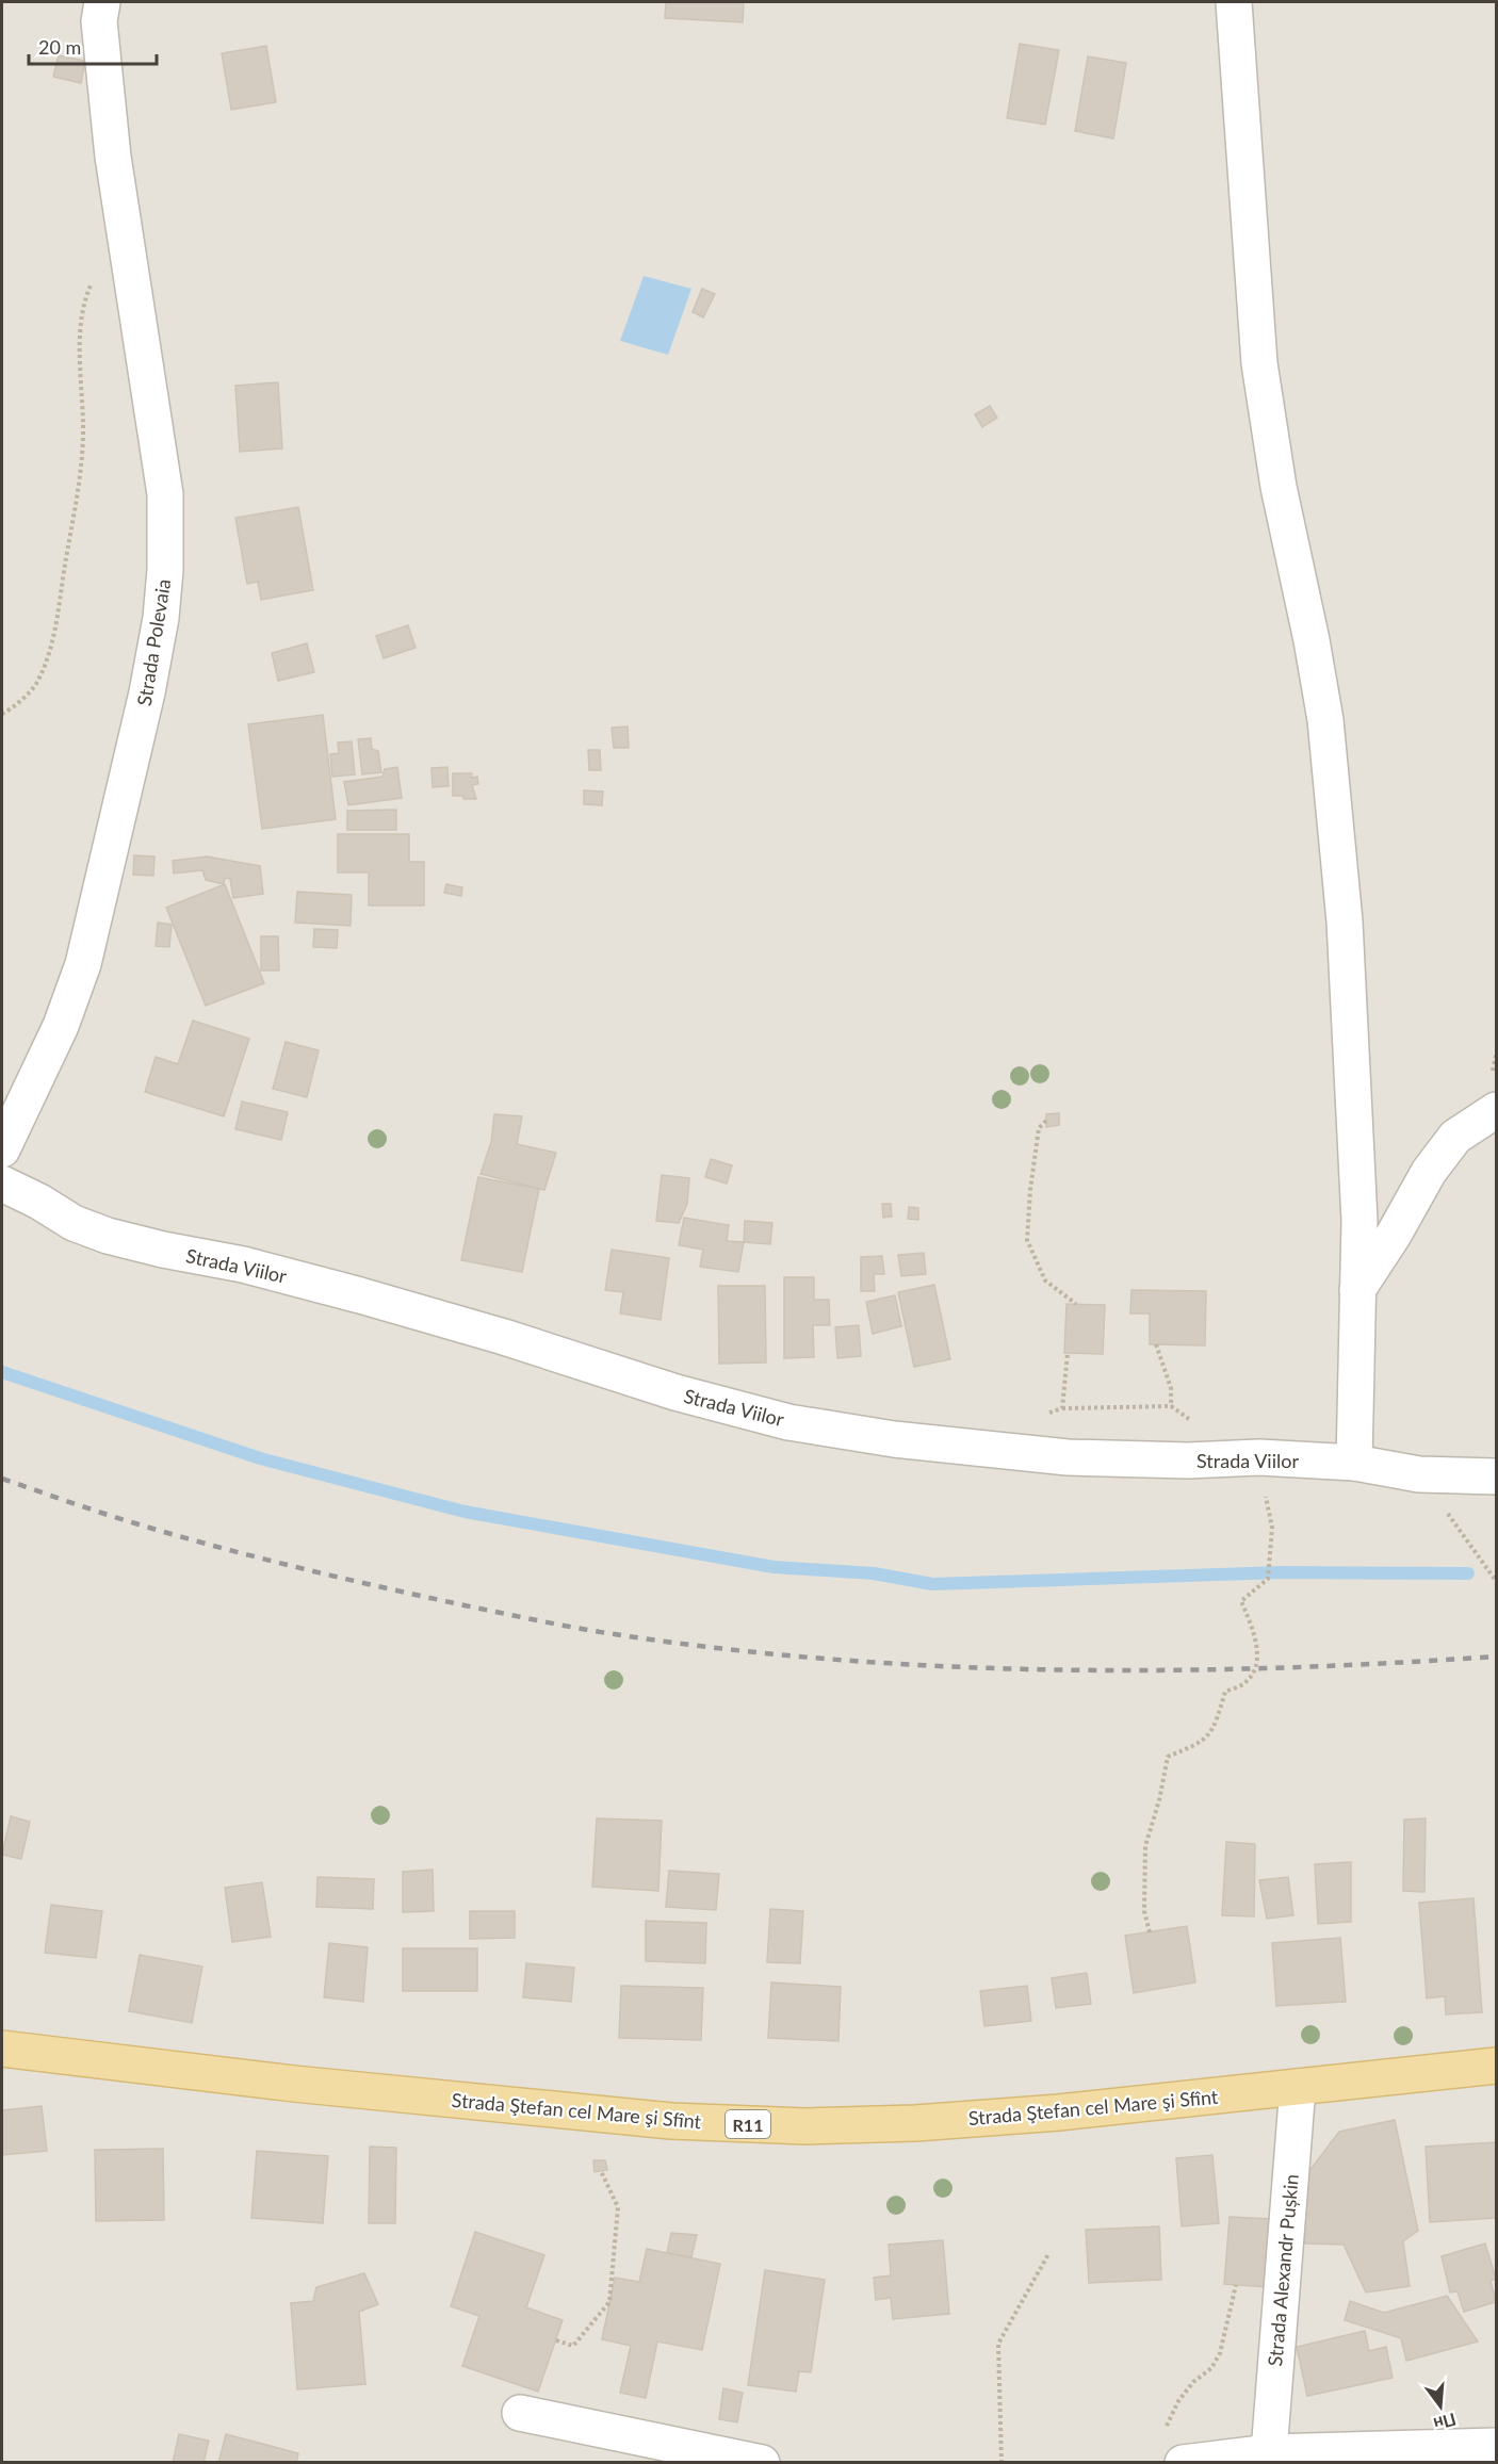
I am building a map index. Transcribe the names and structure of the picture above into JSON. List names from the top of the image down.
{
  "streets": {
    "main road": ["Strada Ştefan cel Mare şi Sfînt", "R11"],
    "street": ["Strada Polevaia", "Strada Viilor", "Strada Alexandr Pușkin"]
  },
  "crossings": [
    ["Strada Ştefan cel Mare şi Sfînt", "Strada Alexandr Pușkin"]
  ],
  "scale_bar": "20 m",
  "north": "bottom"
}
